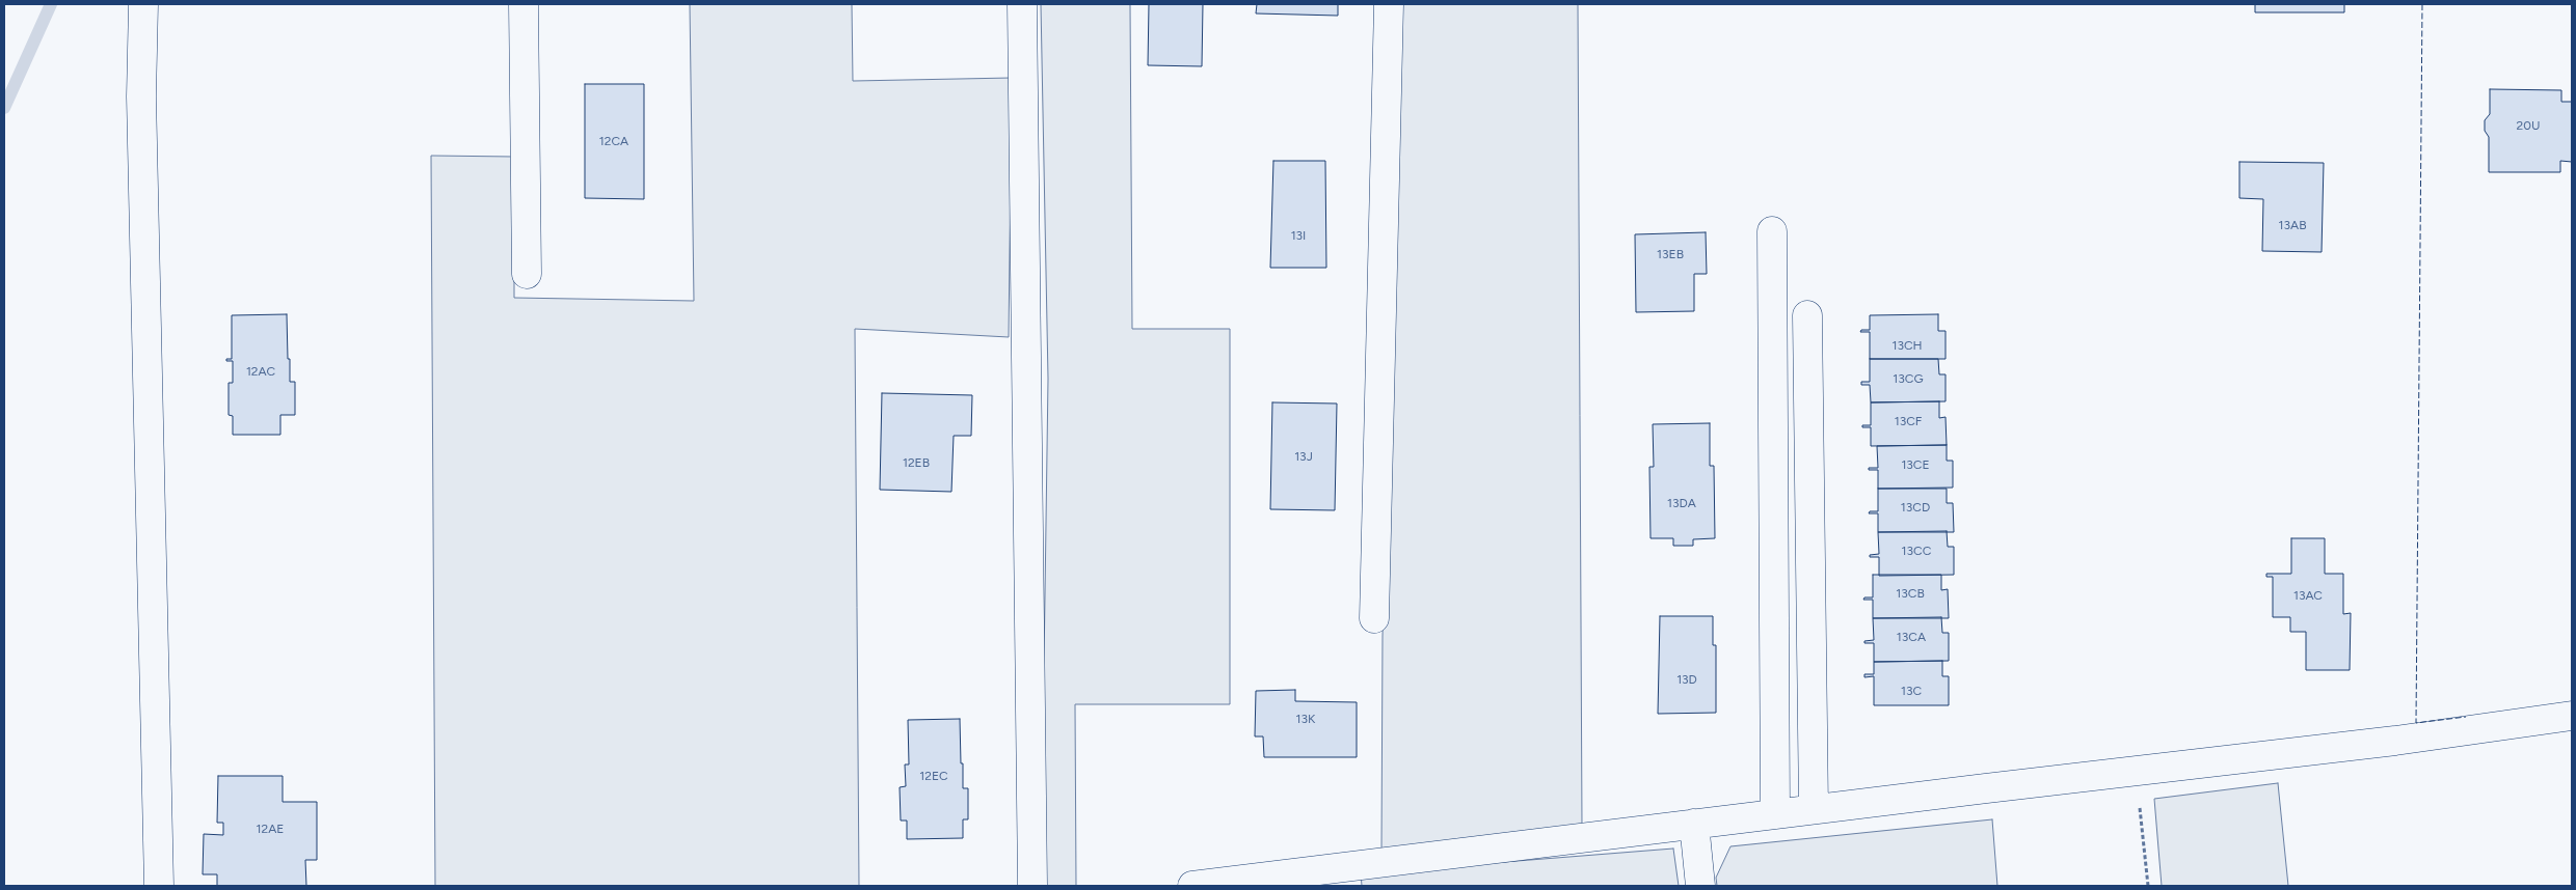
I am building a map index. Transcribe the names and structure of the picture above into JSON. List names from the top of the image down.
{
  "house_numbers": [
    "20U",
    "12CA",
    "13AB",
    "13I",
    "13EB",
    "13CH",
    "12AC",
    "13CG",
    "13CF",
    "13J",
    "12EB",
    "13CE",
    "13DA",
    "13CD",
    "13CC",
    "13CB",
    "13AC",
    "13CA",
    "13D",
    "13C",
    "13K",
    "12EC",
    "12AE"
  ]
}
